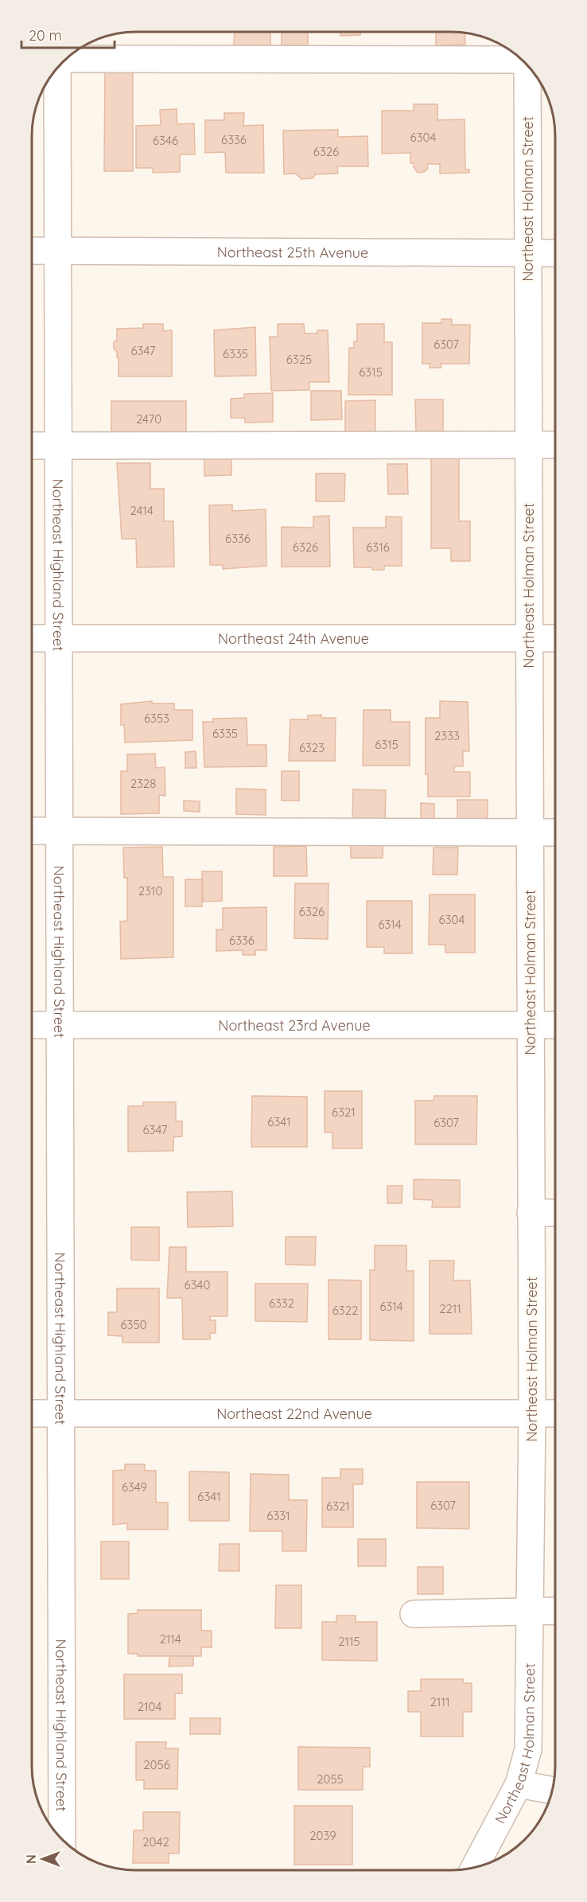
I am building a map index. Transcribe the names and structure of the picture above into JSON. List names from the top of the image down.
{
  "streets": {
    "street": [
      "Northeast Holman Street",
      "Northeast 25th Avenue",
      "Northeast Highland Street",
      "Northeast 24th Avenue",
      "Northeast 23rd Avenue",
      "Northeast 22nd Avenue"
    ]
  },
  "crossings": [
    ["Northeast Holman Street", "Northeast 25th Avenue"],
    ["Northeast Holman Street", "Northeast 24th Avenue"],
    ["Northeast Holman Street", "Northeast 23rd Avenue"],
    ["Northeast Holman Street", "Northeast 22nd Avenue"],
    ["Northeast 25th Avenue", "Northeast Highland Street"],
    ["Northeast Highland Street", "Northeast 24th Avenue"],
    ["Northeast Highland Street", "Northeast 23rd Avenue"],
    ["Northeast Highland Street", "Northeast 22nd Avenue"]
  ],
  "house_numbers": [
    "6304",
    "6336",
    "6346",
    "6326",
    "6307",
    "6347",
    "6335",
    "6325",
    "6315",
    "2470",
    "2414",
    "6336",
    "6326",
    "6316",
    "6353",
    "6335",
    "2333",
    "6315",
    "6323",
    "2328",
    "2310",
    "6326",
    "6304",
    "6314",
    "6336",
    "6321",
    "6341",
    "6307",
    "6347",
    "6340",
    "6332",
    "6314",
    "2211",
    "6322",
    "6350",
    "6349",
    "6341",
    "6307",
    "6321",
    "6331",
    "2114",
    "2115",
    "2111",
    "2104",
    "2056",
    "2055",
    "2039",
    "2042"
  ],
  "scale_bar": "20 m",
  "north": "left"
}
